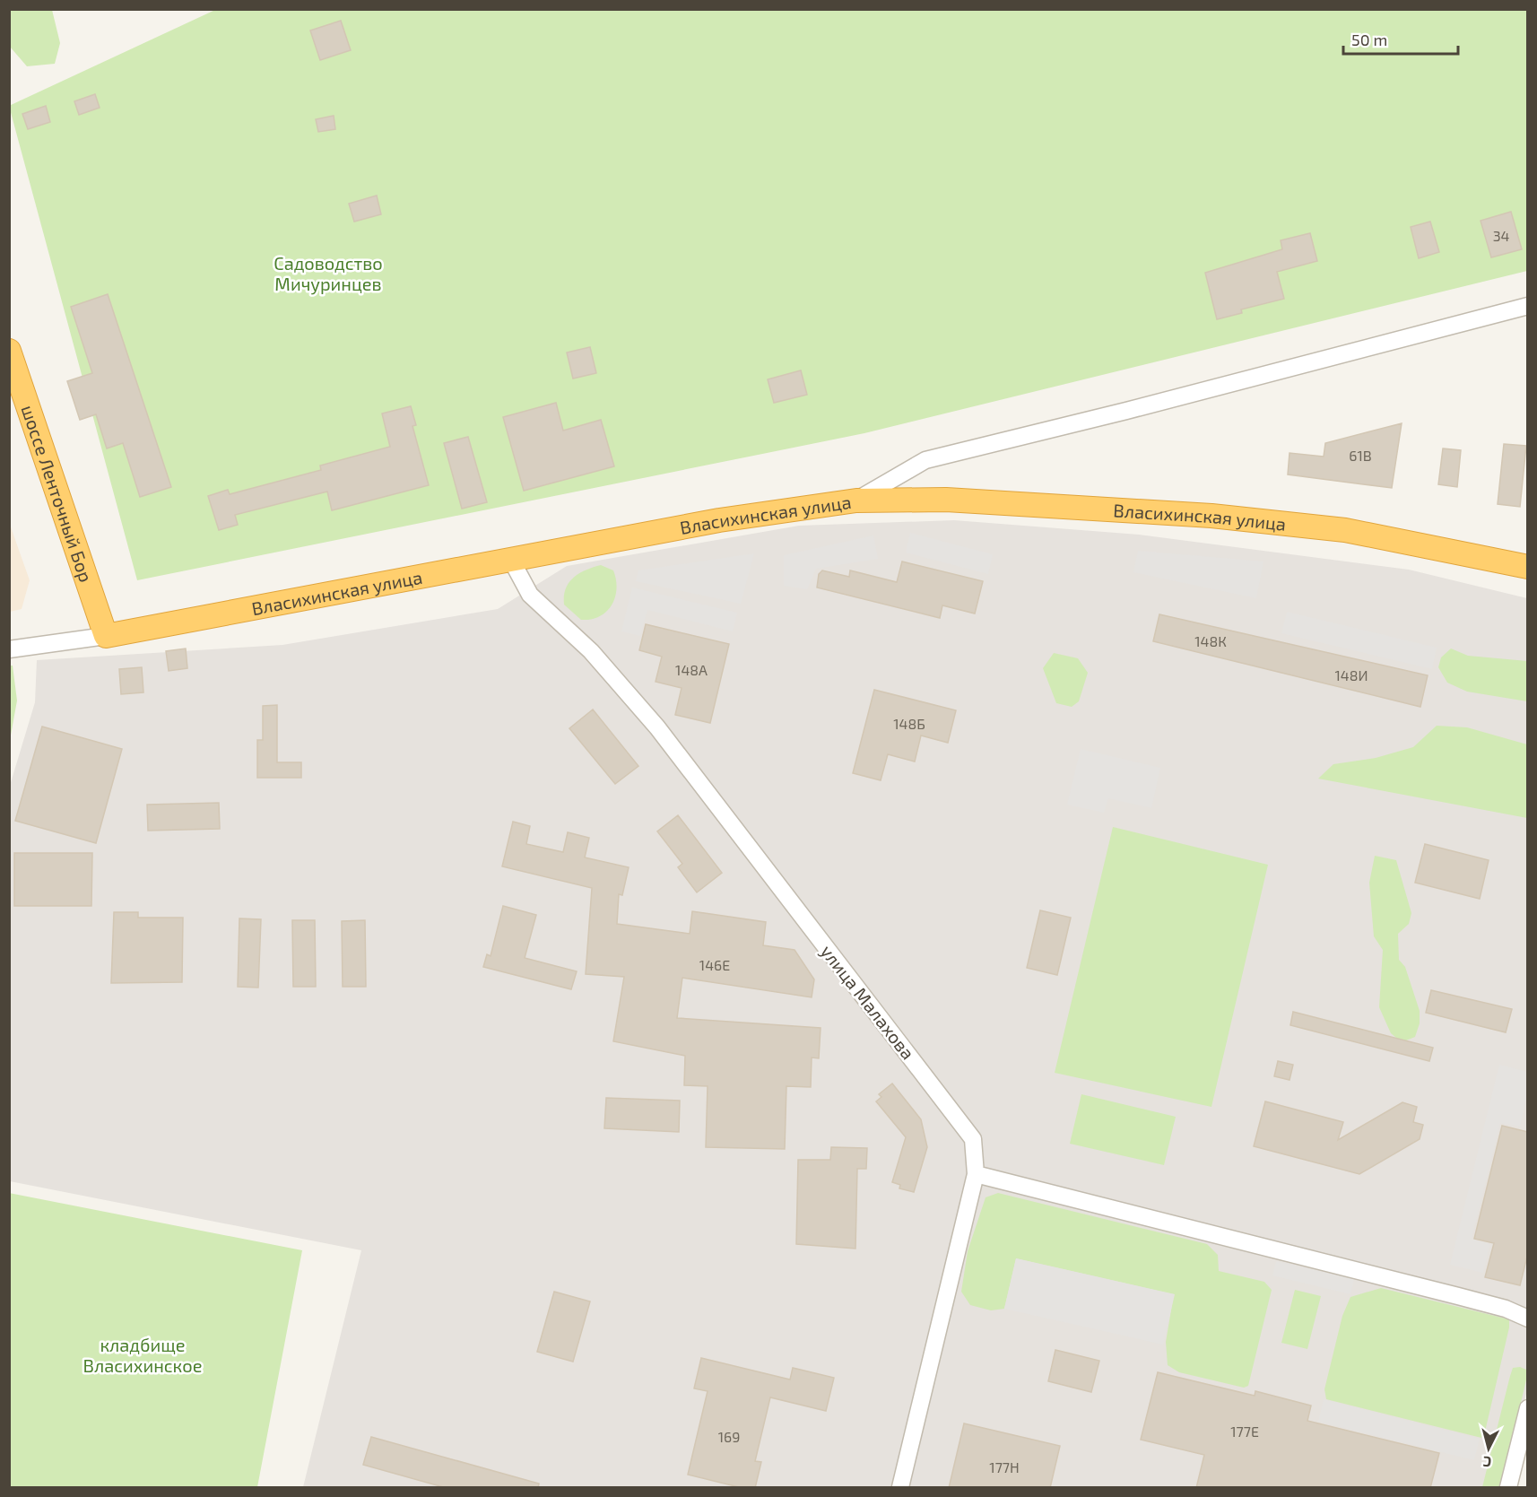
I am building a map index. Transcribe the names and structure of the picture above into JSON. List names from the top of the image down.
{
  "streets": {
    "highway": ["шоссе Ленточный Бор", "Власихинская улица"],
    "street": ["улица Малахова"]
  },
  "crossings": [
    ["шоссе Ленточный Бор", "Власихинская улица"],
    ["Власихинская улица", "улица Малахова"]
  ],
  "parks": ["Садоводство Мичуринцев", "кладбище Власихинское"],
  "house_numbers": [
    "34",
    "61В",
    "148К",
    "148А",
    "148И",
    "148Б",
    "146Е",
    "177Е",
    "169",
    "177Н"
  ],
  "scale_bar": "50 m",
  "north": "bottom"
}
